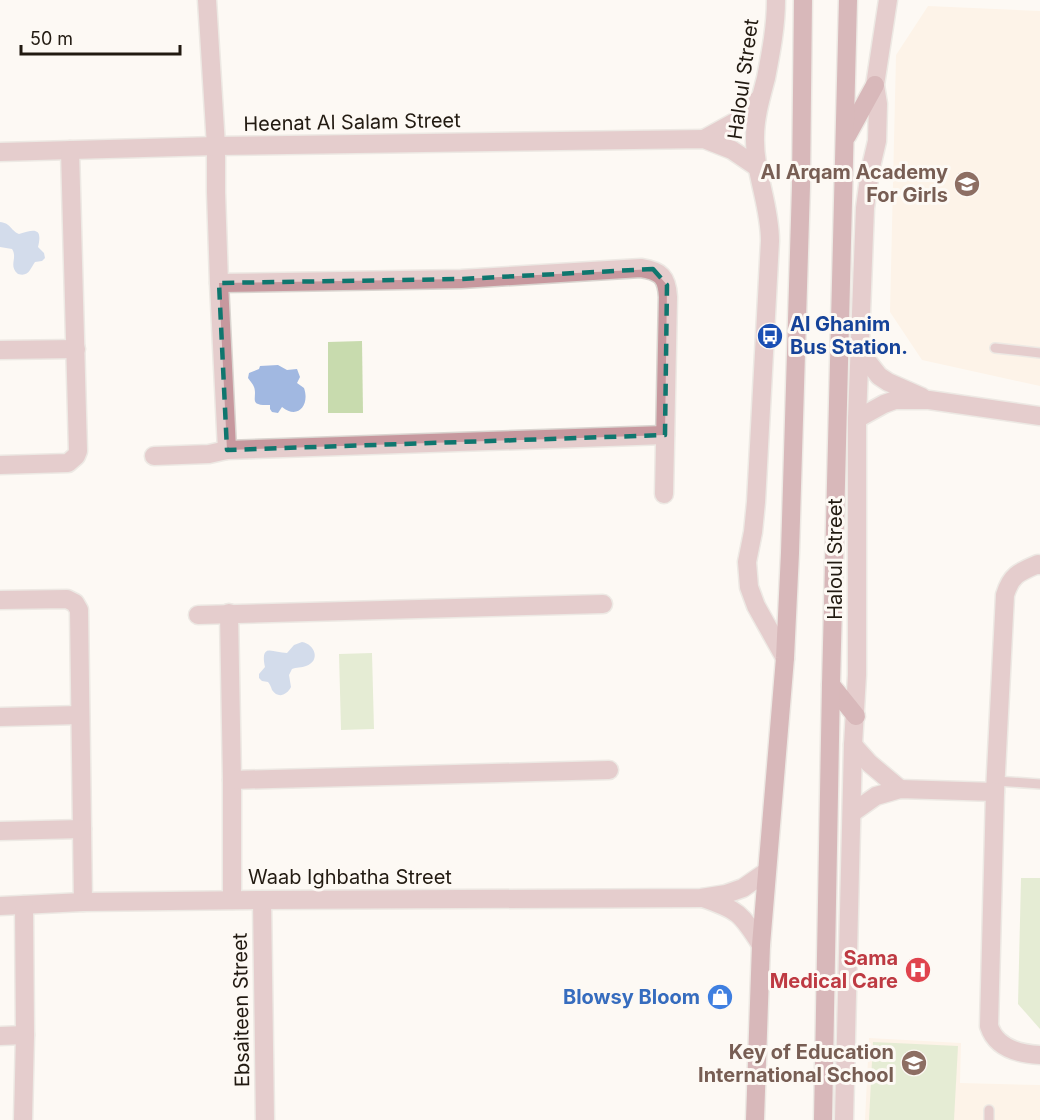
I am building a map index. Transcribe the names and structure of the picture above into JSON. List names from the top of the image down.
{
  "streets": {
    "main road": ["Haloul Street"],
    "street": ["Heenat Al Salam Street", "Waab Ighbatha Street", "Ebsaiteen Street"]
  },
  "crossings": [
    ["Haloul Street", "Heenat Al Salam Street"],
    ["Waab Ighbatha Street", "Ebsaiteen Street"]
  ],
  "places": {
    "school or university": ["Al Arqam Academy For Girls", "Key of Education International School"],
    "bus stop": ["Al Ghanim Bus Station."],
    "hospital": ["Sama Medical Care"],
    "shop": ["Blowsy Bloom"]
  },
  "scale_bar": "50 m"
}
